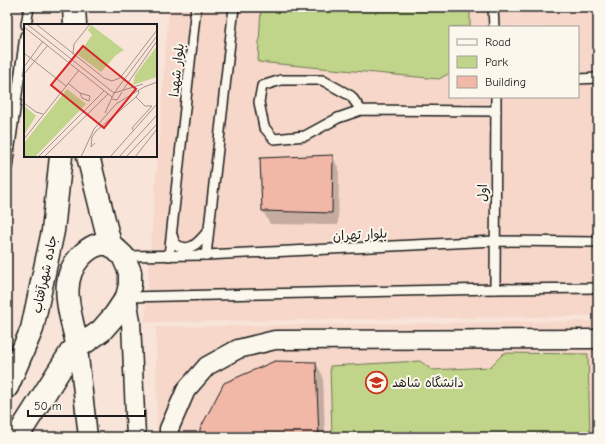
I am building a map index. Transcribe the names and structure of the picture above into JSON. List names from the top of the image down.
{
  "streets": {
    "main road": ["جاده شهرآفتاب"],
    "lane": ["بلوار شهدا", "اول", "بلوار تهران"]
  },
  "crossings": [
    ["بلوار شهدا", "بلوار تهران"],
    ["اول", "بلوار تهران"]
  ],
  "places": {
    "school or university": ["دانشگاه شاهد"]
  },
  "legend": ["Road", "Park", "Building"],
  "scale_bar": "50 m"
}
